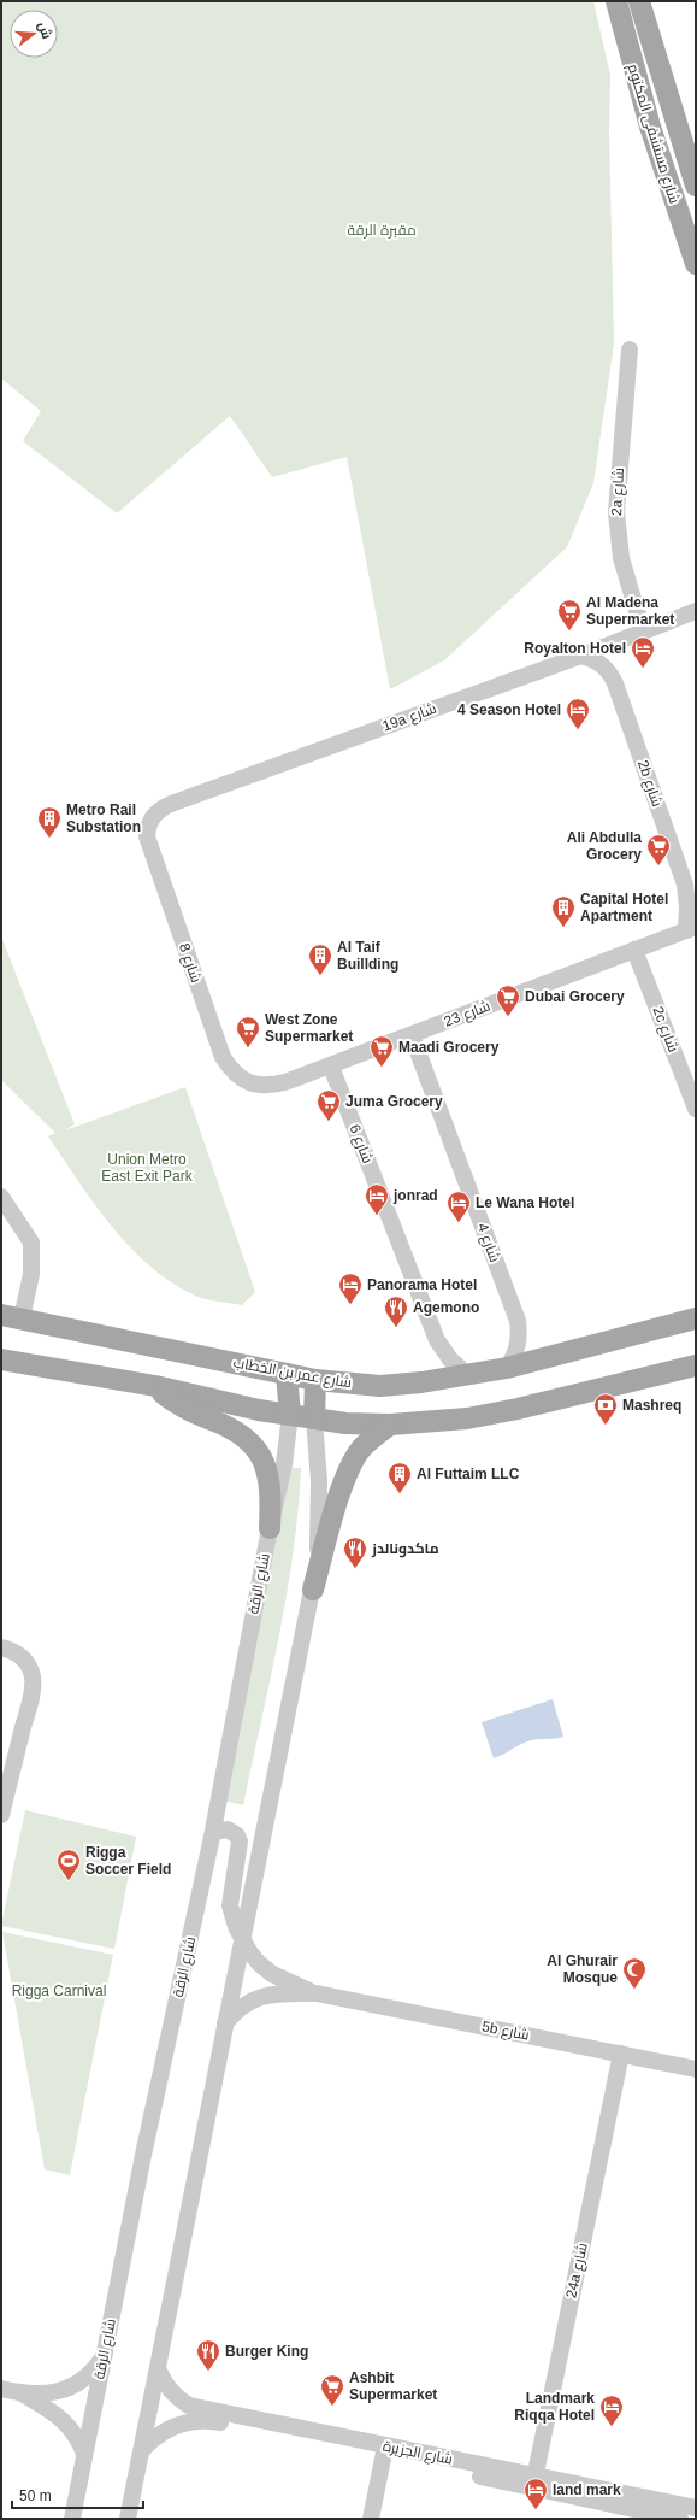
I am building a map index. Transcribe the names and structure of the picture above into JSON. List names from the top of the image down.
{
  "streets": {
    "main road": ["شارع مستشفى المكتوم", "شارع عمر بن الخطاب"],
    "street": [
      "2a شارع",
      "19a شارع",
      "2b شارع",
      "شارع 8",
      "شارع 23",
      "2c شارع",
      "شارع 6",
      "شارع 4",
      "شارع الرقة",
      "5b شارع",
      "24a شارع",
      "شارع الجزيرة"
    ]
  },
  "crossings": [
    ["2a شارع", "19a شارع"],
    ["19a شارع", "2b شارع"],
    ["19a شارع", "شارع 8"],
    ["2b شارع", "شارع 23"],
    ["شارع 8", "شارع 23"],
    ["شارع 23", "2c شارع"],
    ["شارع 23", "شارع 6"],
    ["شارع 23", "شارع 4"],
    ["شارع 6", "شارع عمر بن الخطاب"],
    ["شارع 4", "شارع عمر بن الخطاب"],
    ["شارع الرقة", "5b شارع"],
    ["5b شارع", "24a شارع"],
    ["24a شارع", "شارع الجزيرة"]
  ],
  "parks": ["مقبرة الرقة", "Union Metro East Exit Park", "Rigga Carnival"],
  "places": {
    "supermarket": [
      "Al Madena Supermarket",
      "Ali Abdulla Grocery",
      "Dubai Grocery",
      "West Zone Supermarket",
      "Maadi Grocery",
      "Juma Grocery",
      "Ashbit Supermarket"
    ],
    "hotel": [
      "Royalton Hotel",
      "4 Season Hotel",
      "jonrad",
      "Le Wana Hotel",
      "Panorama Hotel",
      "Landmark Riqqa Hotel",
      "land mark"
    ],
    "building": [
      "Metro Rail Substation",
      "Capital Hotel Apartment",
      "Al Taif Buillding",
      "Al Futtaim LLC"
    ],
    "restaurant": ["Agemono", "ماكدونالدز", "Burger King"],
    "bank": ["Mashreq"],
    "sports": ["Rigga Soccer Field"],
    "mosque": ["Al Ghurair Mosque"]
  },
  "scale_bar": "50 m",
  "north": "right"
}
